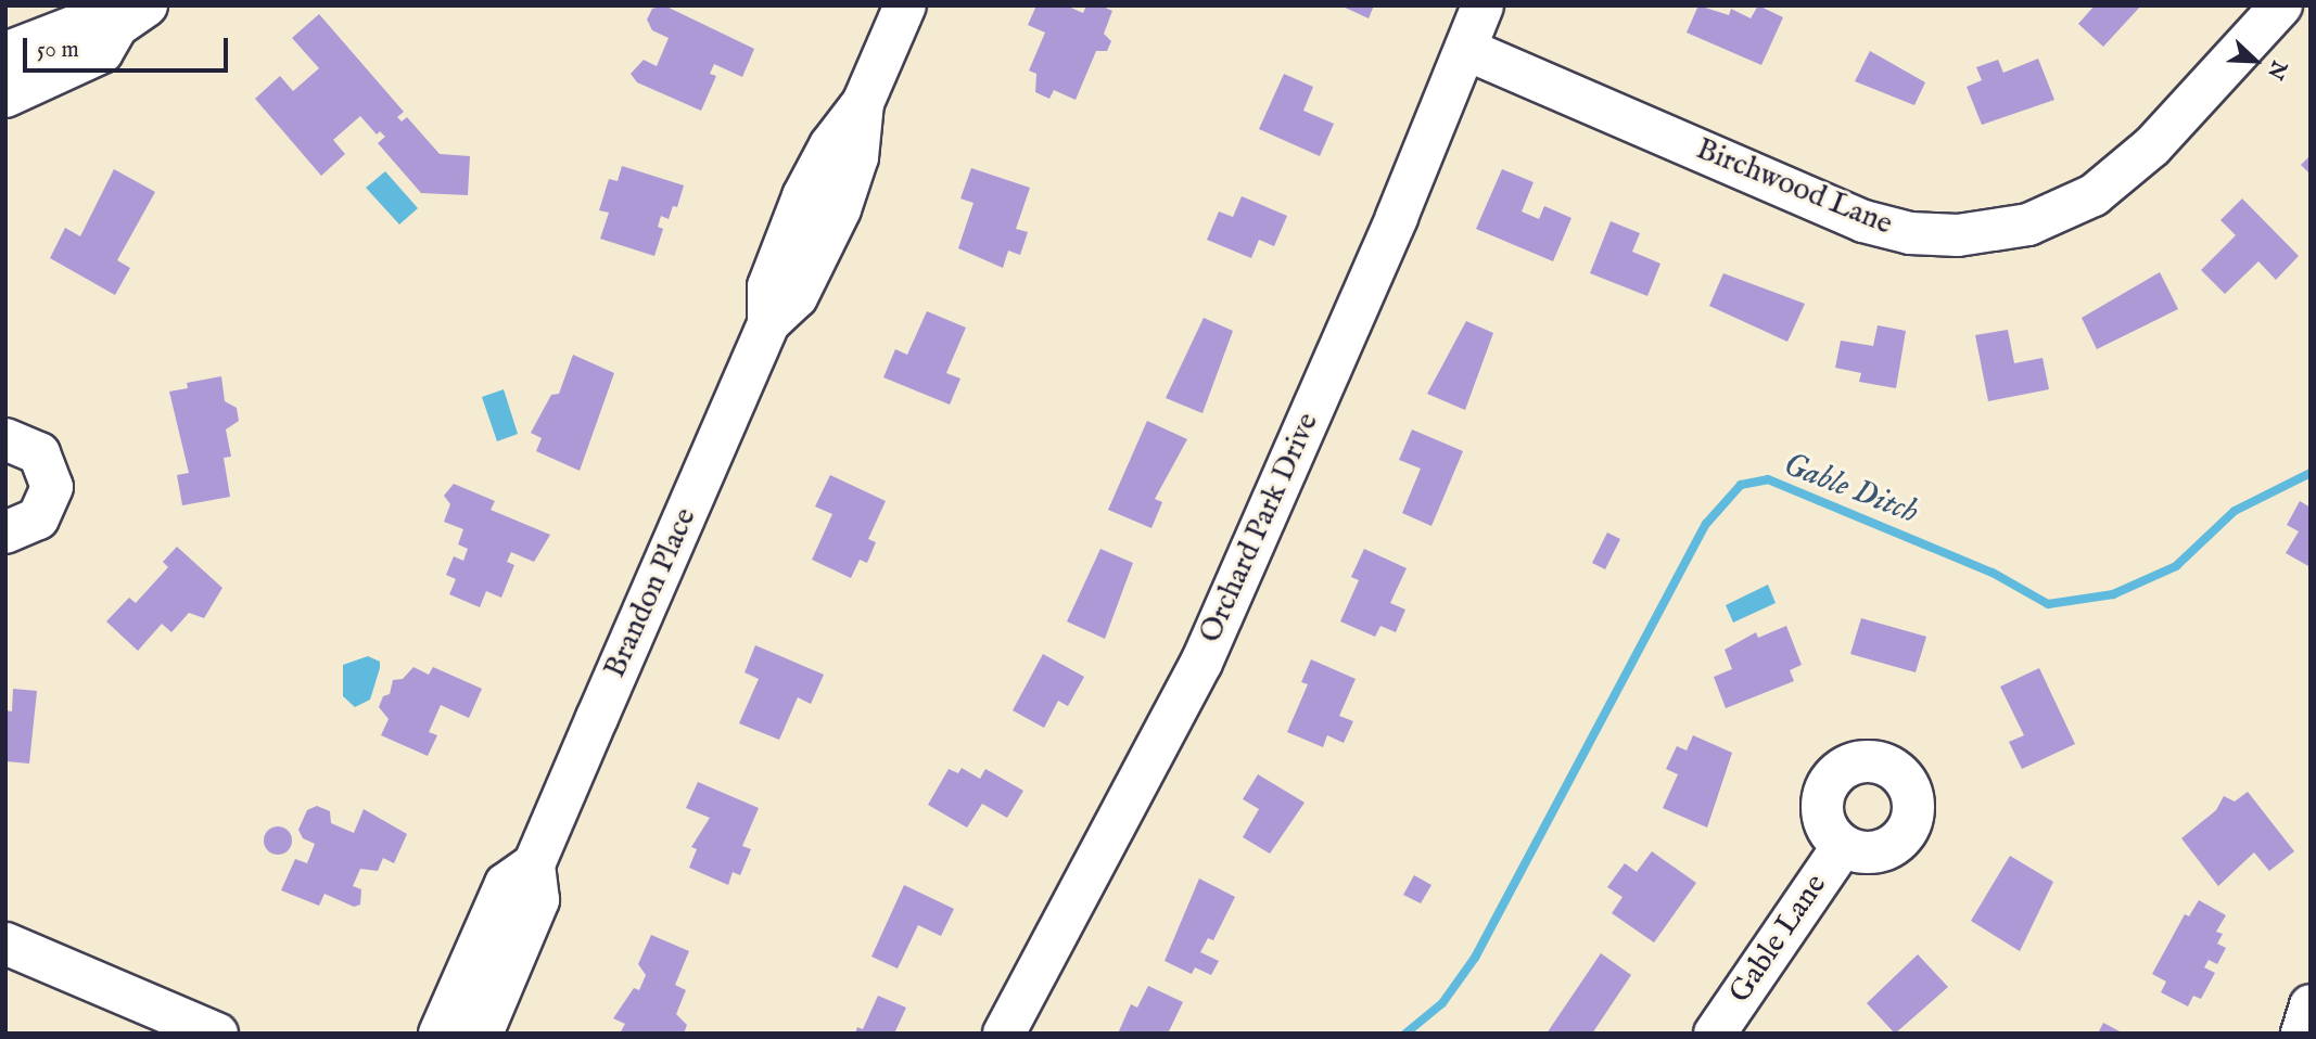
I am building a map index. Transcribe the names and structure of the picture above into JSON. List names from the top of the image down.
{
  "streets": {
    "street": [
      "Birchwood Lane",
      "Orchard Park Drive",
      "Brandon Place",
      "Gable Lane"
    ]
  },
  "crossings": [
    ["Birchwood Lane", "Orchard Park Drive"]
  ],
  "water": ["Gable Ditch"],
  "scale_bar": "50 m",
  "north": "bottom right"
}
